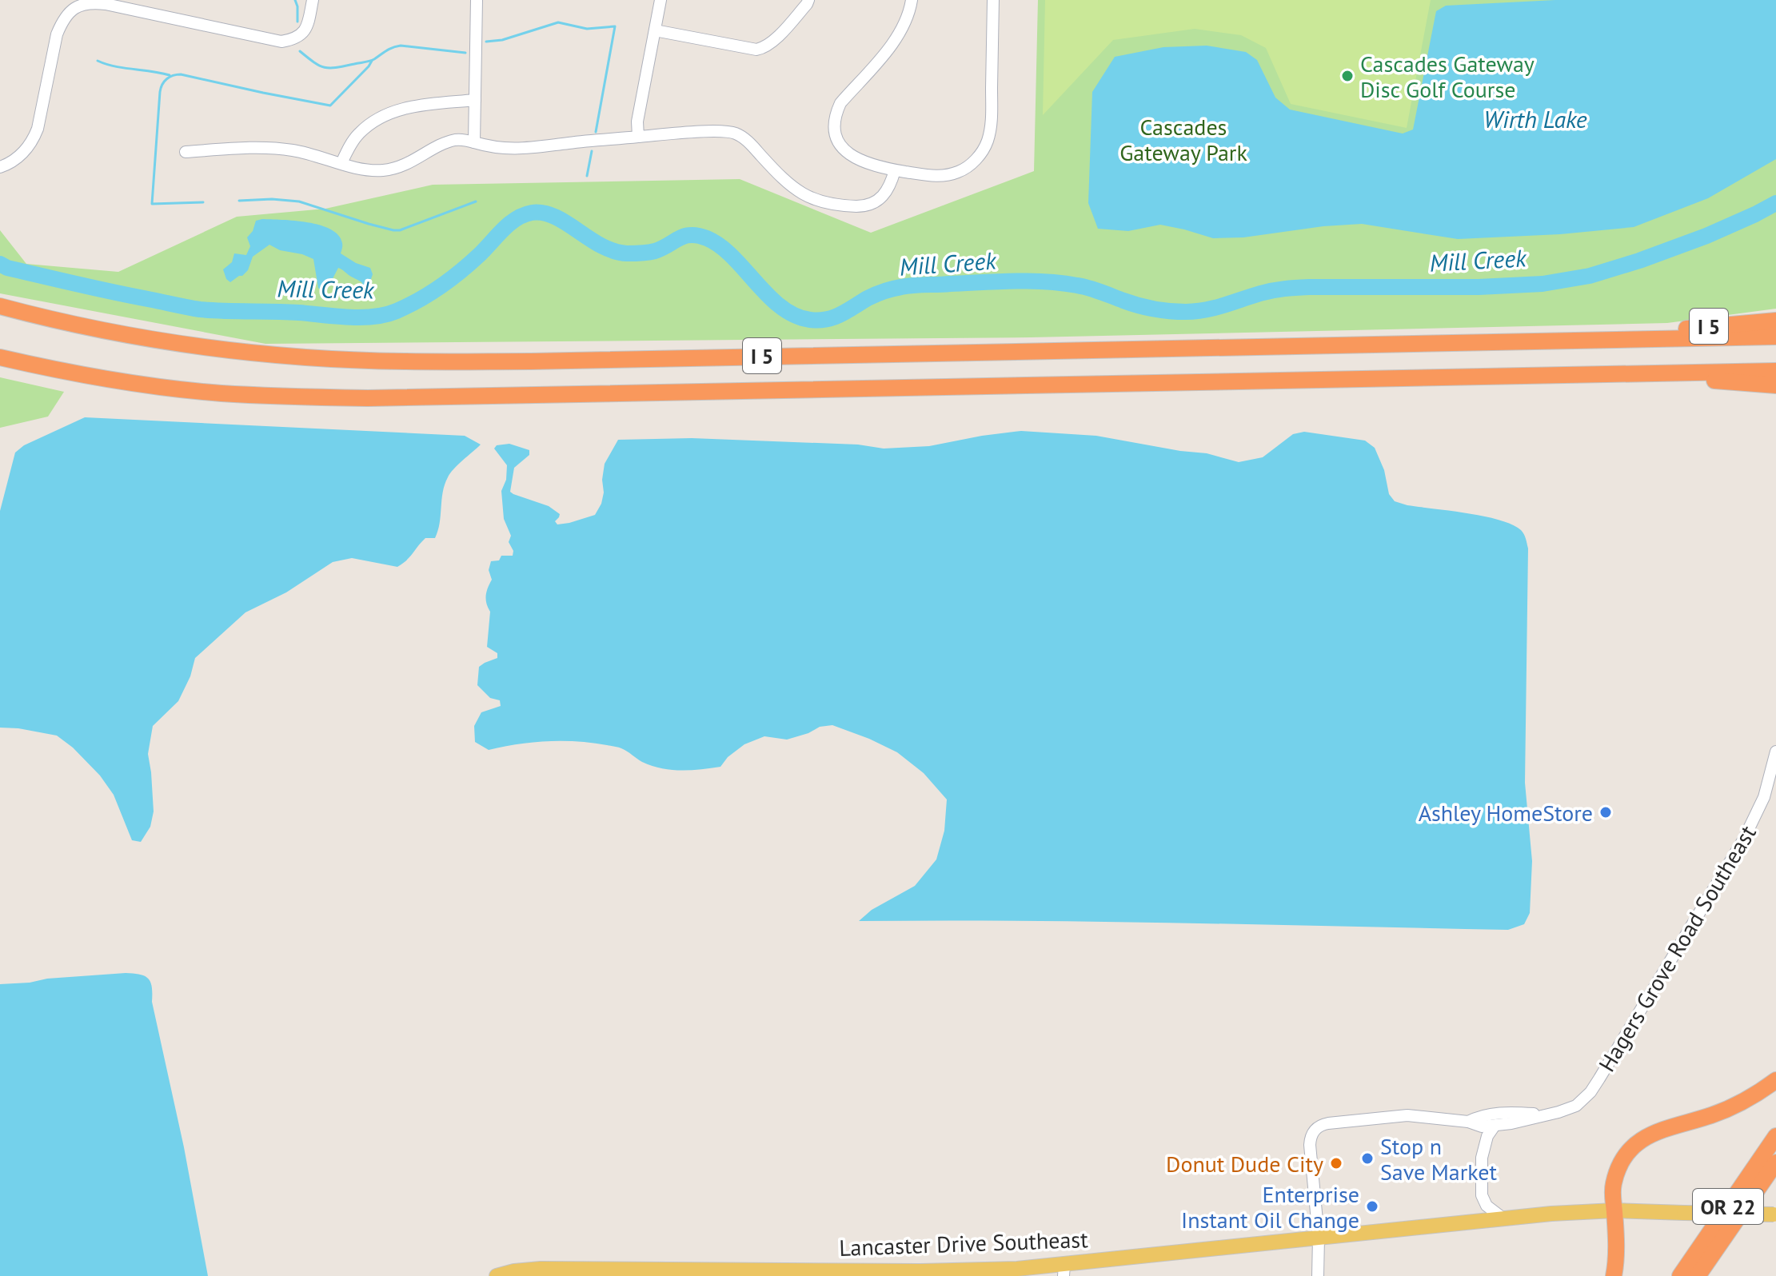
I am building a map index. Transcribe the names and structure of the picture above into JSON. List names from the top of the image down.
{
  "streets": {
    "highway": ["I 5", "OR 22"],
    "main road": ["Lancaster Drive Southeast"],
    "street": ["Hagers Grove Road Southeast"]
  },
  "crossings": [
    ["Hagers Grove Road Southeast", "Lancaster Drive Southeast"]
  ],
  "water": ["Wirth Lake", "Mill Creek"],
  "parks": ["Cascades Gateway Park"],
  "places": [
    "Cascades Gateway Disc Golf Course",
    "Ashley HomeStore",
    "Stop n Save Market",
    "Donut Dude City",
    "Enterprise Instant Oil Change"
  ]
}
